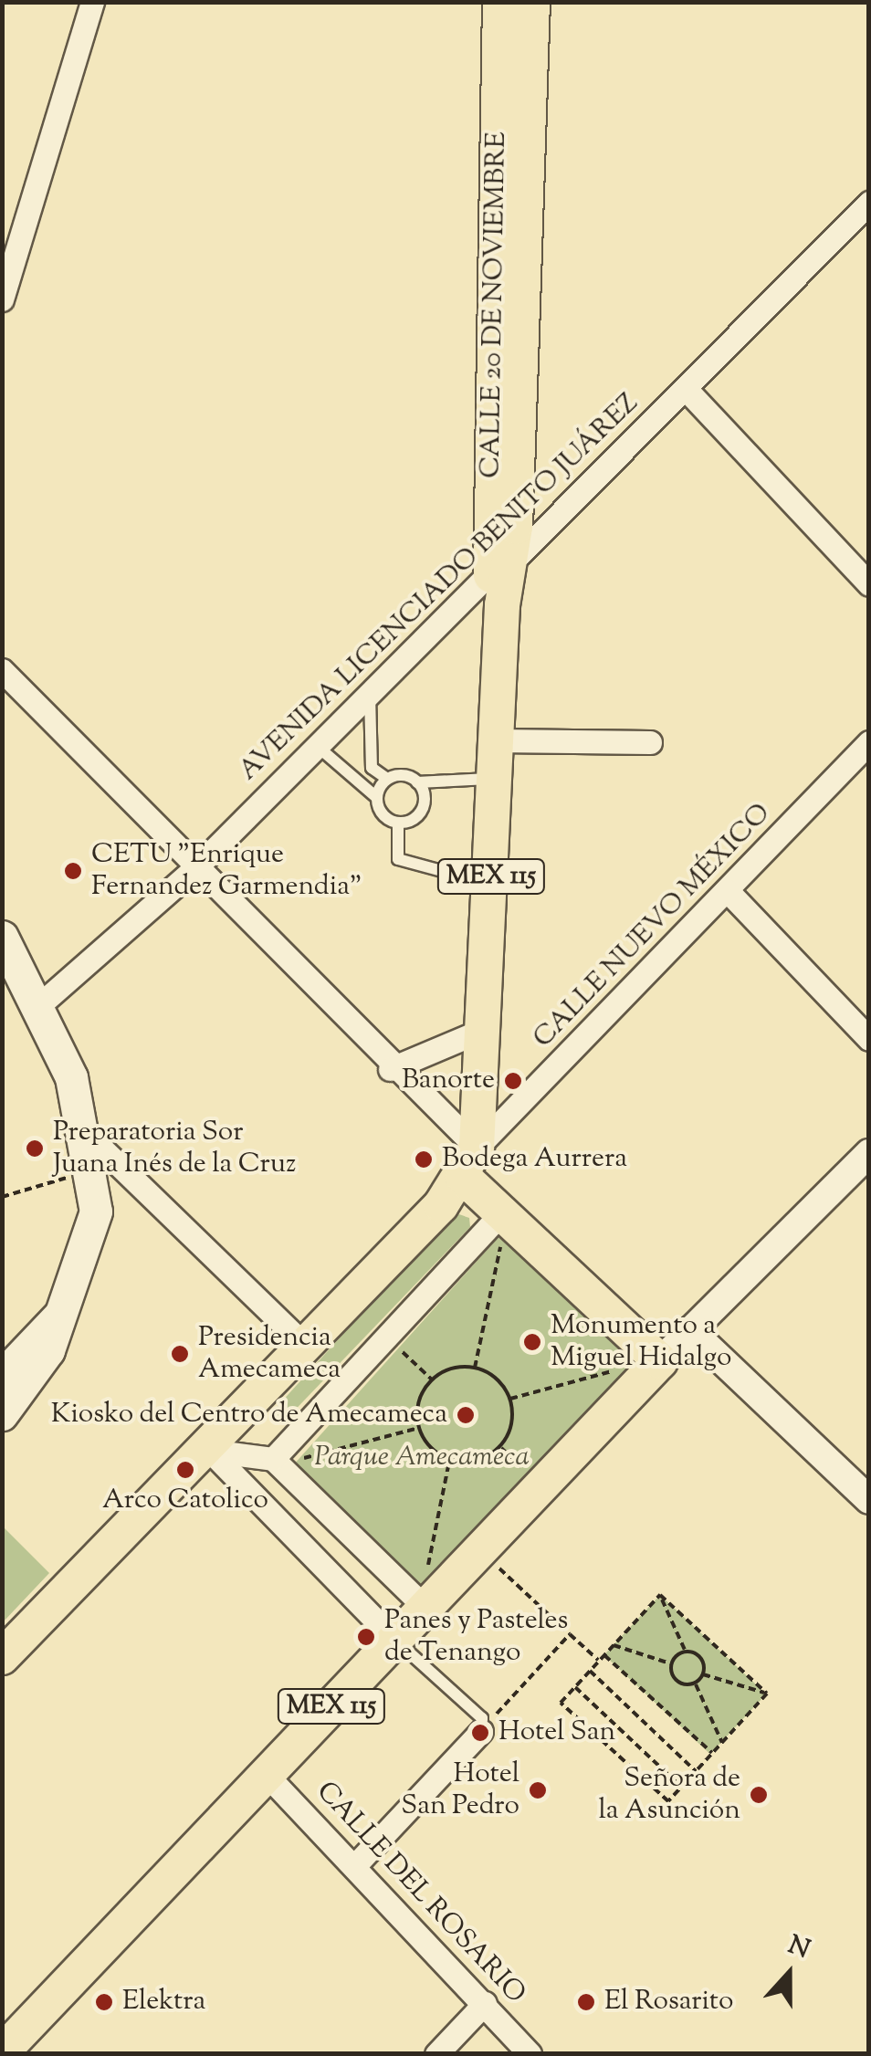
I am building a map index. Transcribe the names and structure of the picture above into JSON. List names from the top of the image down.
{
  "streets": {
    "main road": ["CALLE 20 DE NOVIEMBRE", "MEX 115"],
    "street": ["AVENIDA LICENCIADO BENITO JUÁREZ", "CALLE NUEVO MÉXICO", "CALLE DEL ROSARIO"]
  },
  "crossings": [
    ["CALLE 20 DE NOVIEMBRE", "AVENIDA LICENCIADO BENITO JUÁREZ"],
    ["CALLE 20 DE NOVIEMBRE", "CALLE NUEVO MÉXICO"],
    ["MEX 115", "CALLE DEL ROSARIO"]
  ],
  "parks": ["Parque Amecameca"],
  "places": [
    "CETU \"Enrique Fernandez Garmendia\"",
    "Banorte",
    "Preparatoria Sor Juana Inés de la Cruz",
    "Bodega Aurrera",
    "Monumento a Miguel Hidalgo",
    "Presidencia Amecameca",
    "Kiosko del Centro de Amecameca",
    "Arco Catolico",
    "Panes y Pasteles de Tenango",
    "Hotel San",
    "Hotel San Pedro",
    "Señora de la Asunción",
    "Elektra",
    "El Rosarito"
  ],
  "north": "top"
}
